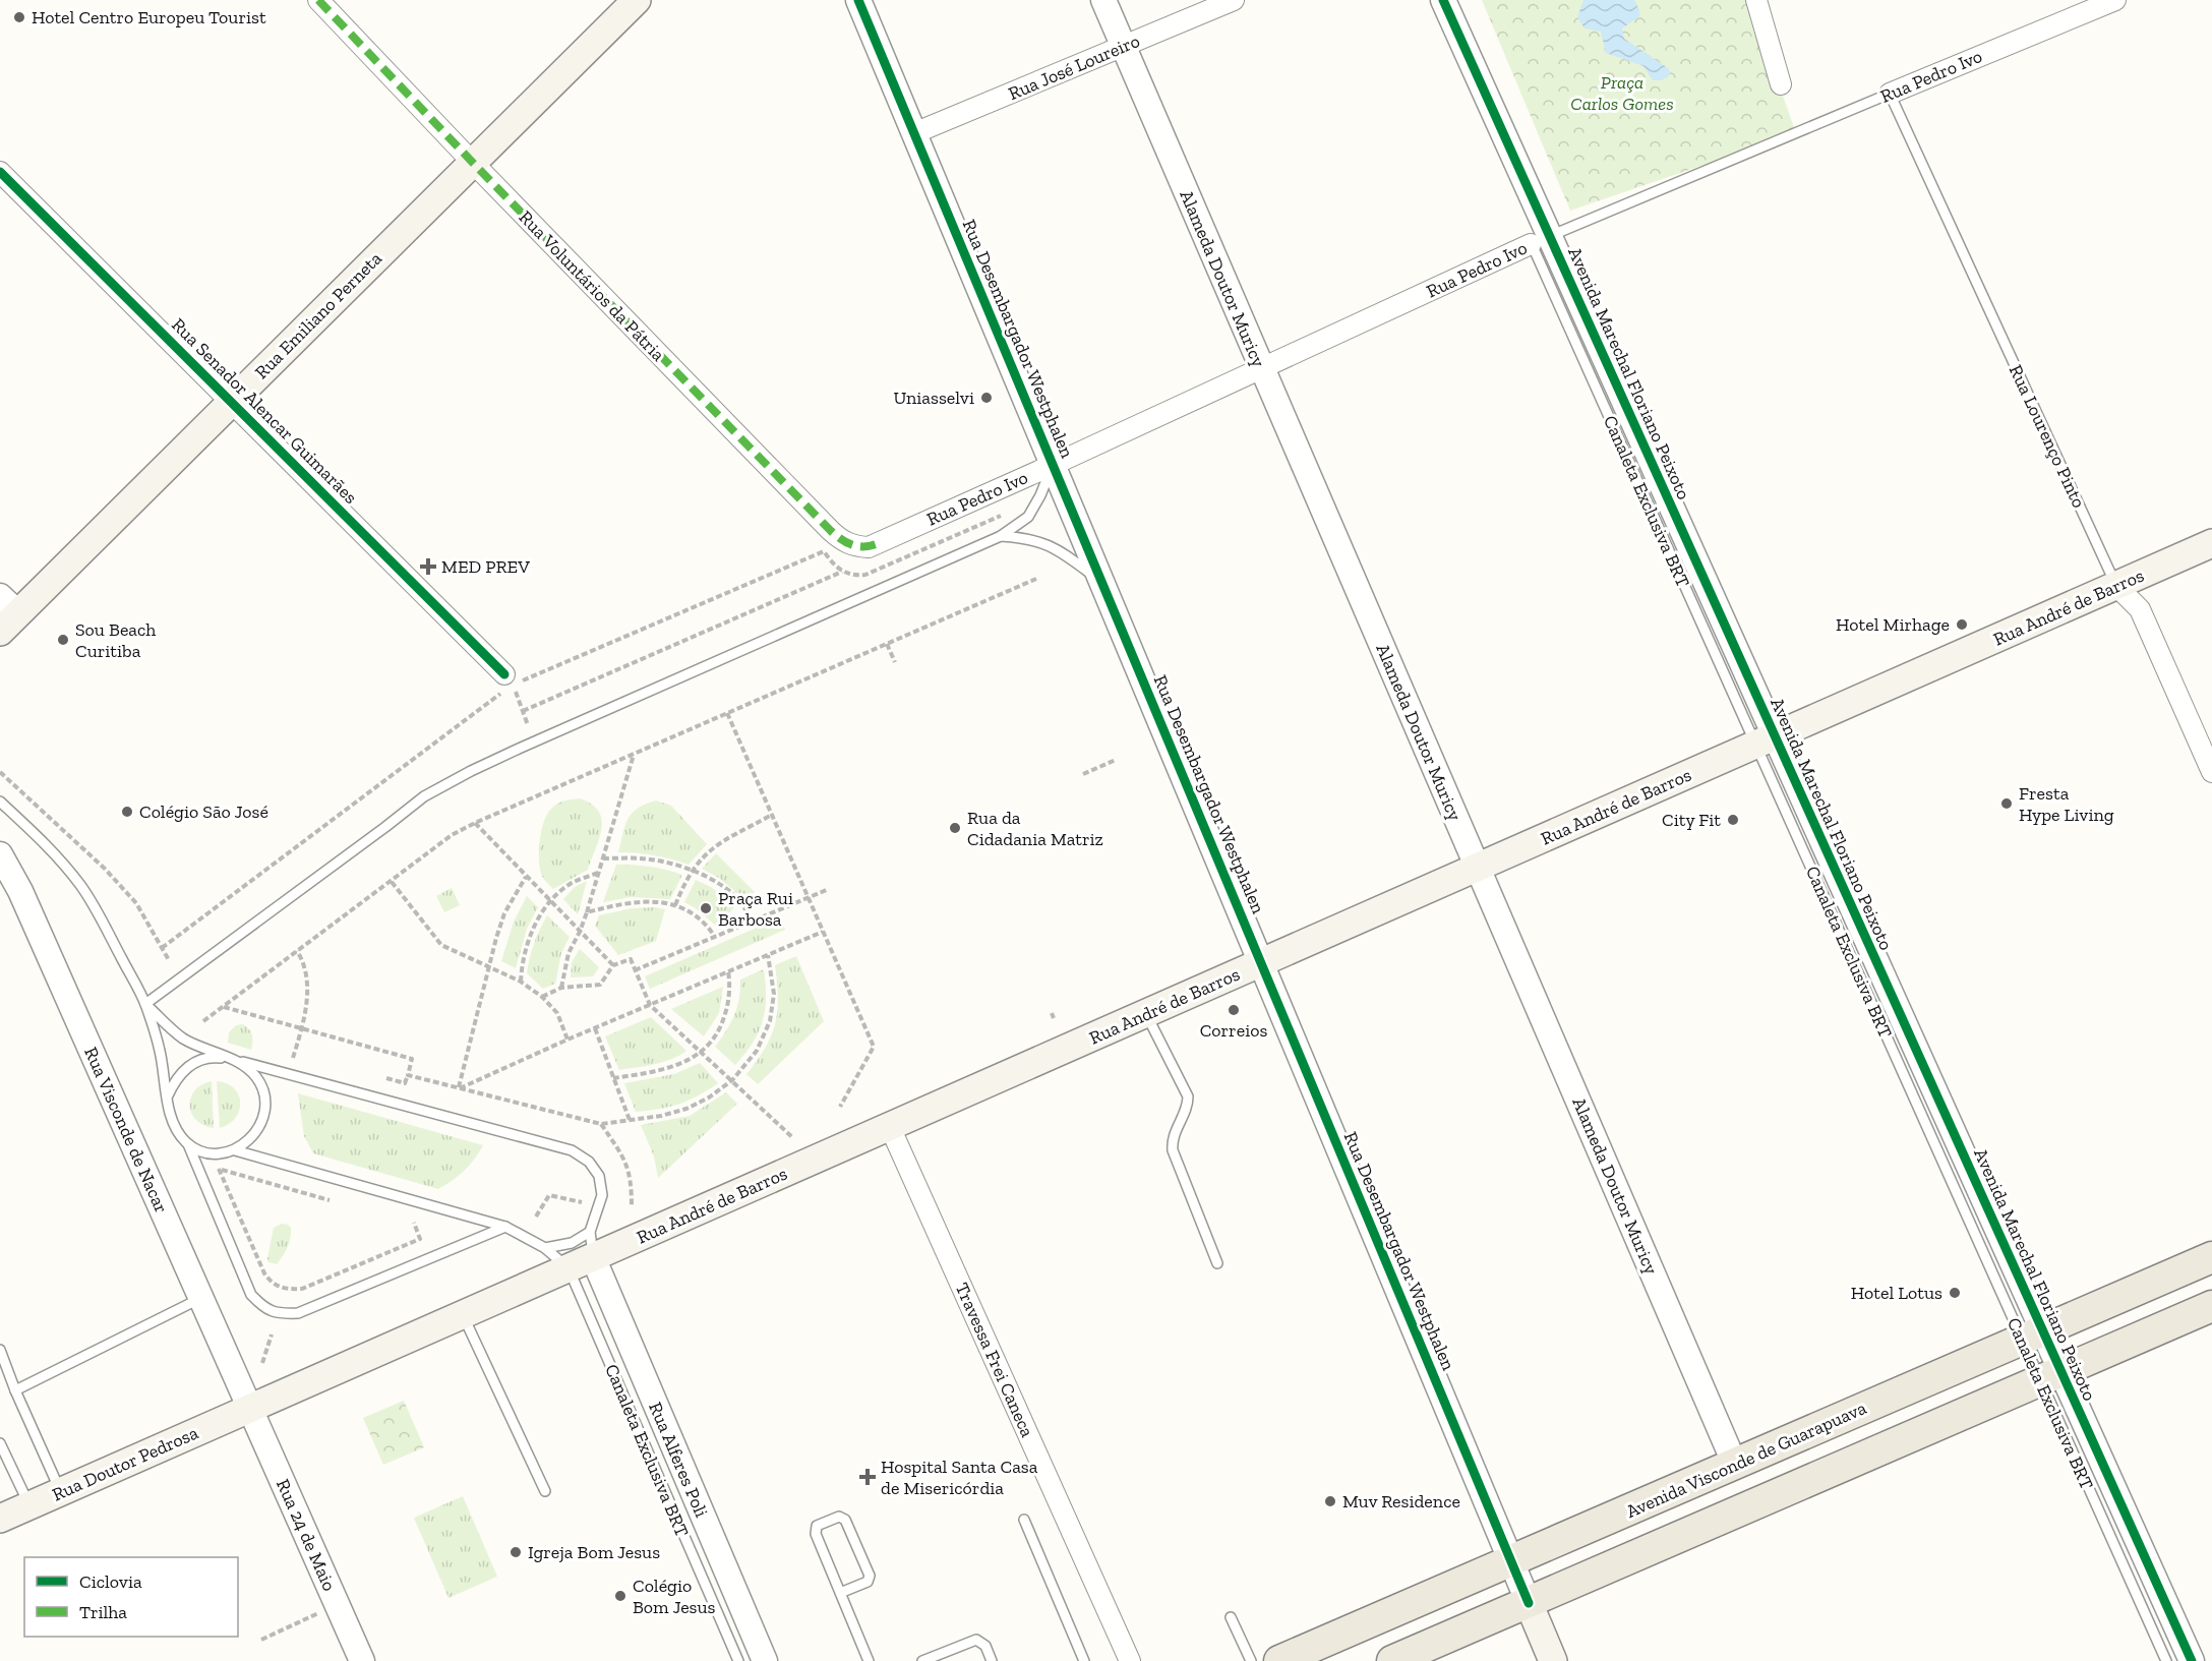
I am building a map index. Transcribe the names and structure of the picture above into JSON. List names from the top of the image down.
{
  "streets": {
    "main road": [
      "Rua Emiliano Perneta",
      "Rua Desembargador Westphalen",
      "Rua André de Barros",
      "Avenida Visconde de Guarapuava",
      "Rua Doutor Pedrosa"
    ],
    "street": [
      "Rua José Loureiro",
      "Rua Pedro Ivo",
      "Alameda Doutor Muricy",
      "Rua Voluntários da Pátria",
      "Avenida Marechal Floriano Peixoto",
      "Rua Senador Alencar Guimarães",
      "Rua Lourenço Pinto",
      "Rua Visconde de Nacar",
      "Travessa Frei Caneca",
      "Rua Alferes Poli",
      "Rua 24 de Maio"
    ],
    "lane": ["Canaleta Exclusiva BRT"]
  },
  "crossings": [
    ["Rua José Loureiro", "Alameda Doutor Muricy"],
    ["Rua José Loureiro", "Rua Desembargador Westphalen"],
    ["Rua Pedro Ivo", "Alameda Doutor Muricy"],
    ["Rua Pedro Ivo", "Rua Voluntários da Pátria"],
    ["Rua Pedro Ivo", "Rua Desembargador Westphalen"],
    ["Rua Pedro Ivo", "Avenida Marechal Floriano Peixoto"],
    ["Rua Pedro Ivo", "Rua Lourenço Pinto"],
    ["Alameda Doutor Muricy", "Rua André de Barros"],
    ["Alameda Doutor Muricy", "Avenida Visconde de Guarapuava"],
    ["Rua Voluntários da Pátria", "Rua Emiliano Perneta"],
    ["Rua Emiliano Perneta", "Rua Senador Alencar Guimarães"],
    ["Rua Desembargador Westphalen", "Rua André de Barros"],
    ["Rua Desembargador Westphalen", "Avenida Visconde de Guarapuava"],
    ["Avenida Marechal Floriano Peixoto", "Canaleta Exclusiva BRT"],
    ["Avenida Marechal Floriano Peixoto", "Rua André de Barros"],
    ["Avenida Marechal Floriano Peixoto", "Avenida Visconde de Guarapuava"],
    ["Rua Lourenço Pinto", "Rua André de Barros"],
    ["Canaleta Exclusiva BRT", "Rua André de Barros"],
    ["Canaleta Exclusiva BRT", "Rua Alferes Poli"],
    ["Rua André de Barros", "Rua Visconde de Nacar"],
    ["Rua André de Barros", "Travessa Frei Caneca"],
    ["Rua André de Barros", "Rua Alferes Poli"],
    ["Rua André de Barros", "Rua Doutor Pedrosa"],
    ["Rua André de Barros", "Rua 24 de Maio"],
    ["Rua Visconde de Nacar", "Rua Doutor Pedrosa"],
    ["Rua Visconde de Nacar", "Rua 24 de Maio"],
    ["Rua Doutor Pedrosa", "Rua 24 de Maio"]
  ],
  "parks": ["Praça Carlos Gomes"],
  "places": {
    "other": [
      "Hotel Centro Europeu Tourist",
      "Uniasselvi",
      "Hotel Mirhage",
      "Sou Beach Curitiba",
      "Fresta Hype Living",
      "Colégio São José",
      "City Fit",
      "Rua da Cidadania Matriz",
      "Praça Rui Barbosa",
      "Correios",
      "Hotel Lotus",
      "Muv Residence",
      "Igreja Bom Jesus",
      "Colégio Bom Jesus"
    ],
    "health": ["MED PREV", "Hospital Santa Casa de Misericórdia"]
  },
  "legend": ["Ciclovia", "Trilha"]
}
